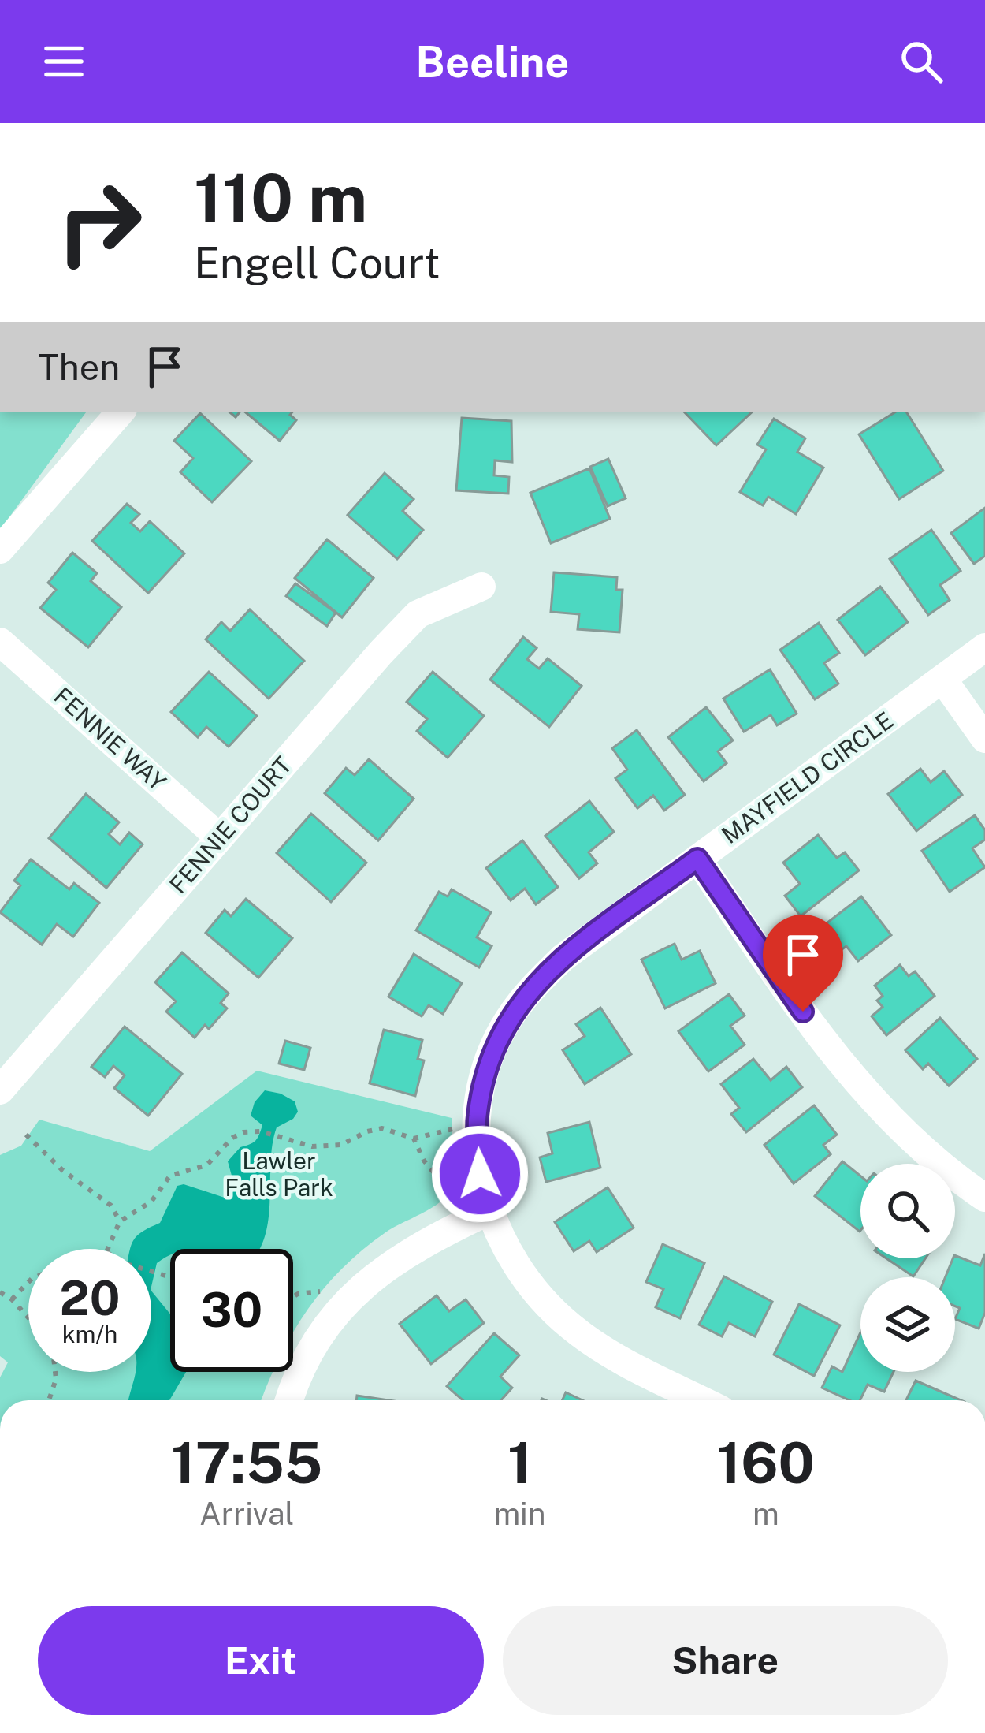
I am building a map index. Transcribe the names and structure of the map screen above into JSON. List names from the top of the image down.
{
  "streets": {
    "street": ["FENNIE WAY", "MAYFIELD CIRCLE", "FENNIE COURT"]
  },
  "crossings": [
    ["FENNIE WAY", "FENNIE COURT"]
  ],
  "parks": ["Lawler Falls Park"],
  "page": {
    "header": "Beeline",
    "turn": ["110 m", "Engell Court"],
    "then": "Then",
    "speed": "20 km/h",
    "limit": "30",
    "eta": [
      "17:55",
      "Arrival",
      "1",
      "min",
      "160",
      "m"
    ],
    "buttons": ["Exit", "Share"]
  }
}
